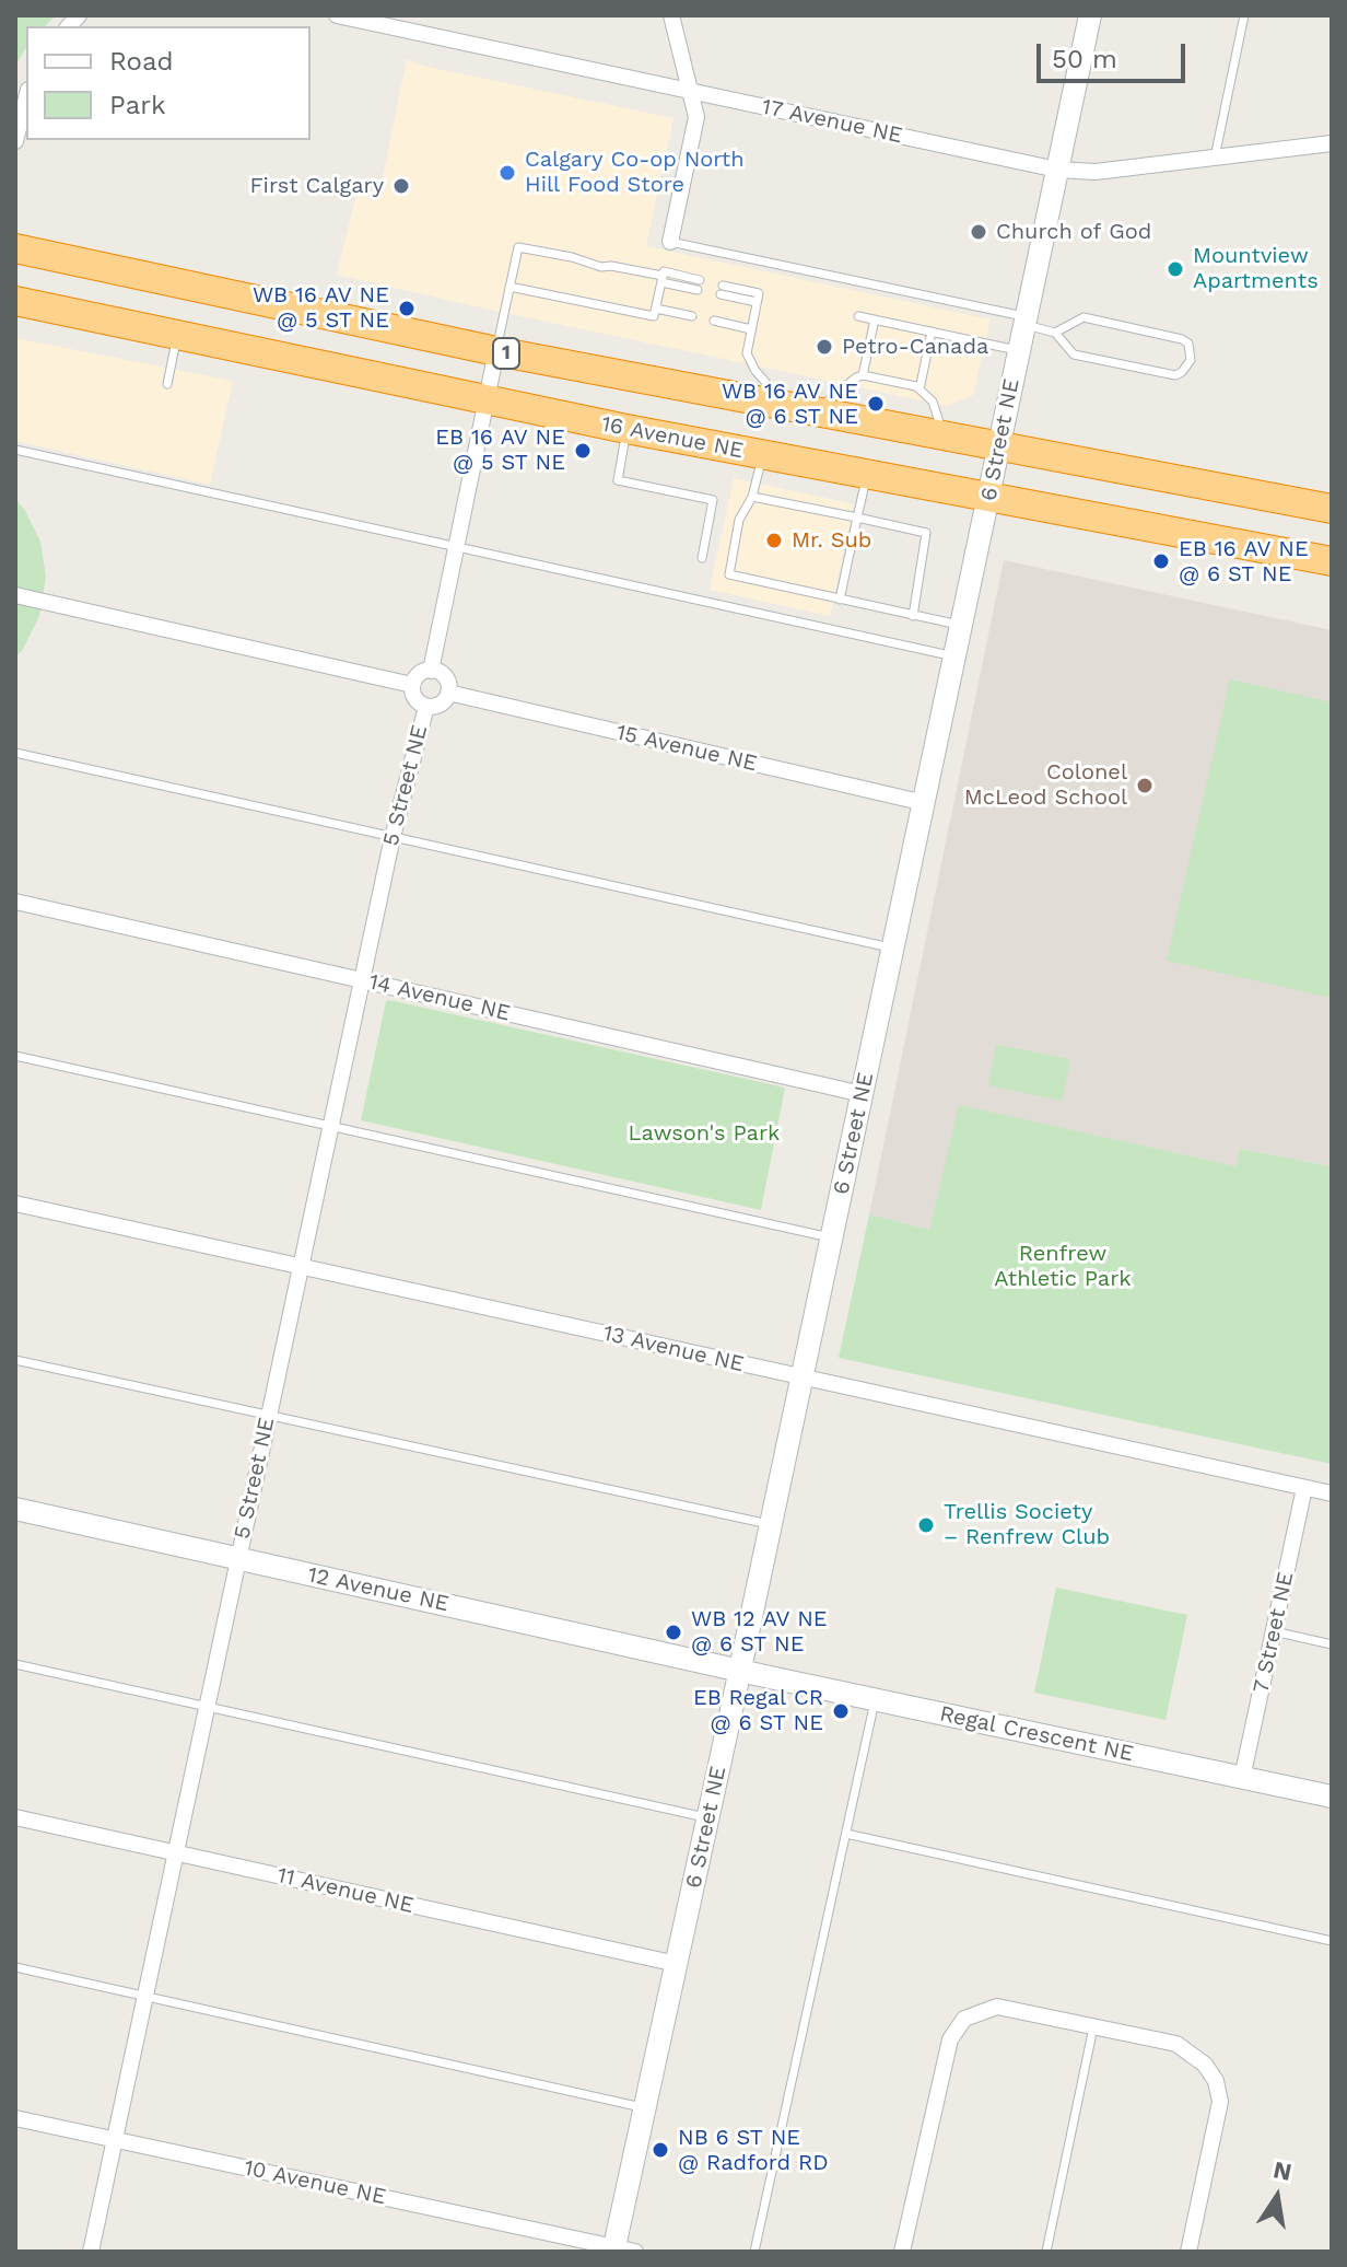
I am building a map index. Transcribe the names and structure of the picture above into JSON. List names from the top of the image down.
{
  "streets": {
    "highway": ["1", "16 Avenue NE"],
    "street": [
      "17 Avenue NE",
      "6 Street NE",
      "15 Avenue NE",
      "5 Street NE",
      "14 Avenue NE",
      "13 Avenue NE",
      "12 Avenue NE",
      "7 Street NE",
      "Regal Crescent NE",
      "11 Avenue NE",
      "10 Avenue NE"
    ]
  },
  "crossings": [
    ["17 Avenue NE", "6 Street NE"],
    ["1", "6 Street NE"],
    ["16 Avenue NE", "6 Street NE"],
    ["6 Street NE", "15 Avenue NE"],
    ["6 Street NE", "14 Avenue NE"],
    ["6 Street NE", "13 Avenue NE"],
    ["6 Street NE", "12 Avenue NE"],
    ["6 Street NE", "Regal Crescent NE"],
    ["6 Street NE", "11 Avenue NE"],
    ["6 Street NE", "10 Avenue NE"],
    ["15 Avenue NE", "5 Street NE"],
    ["5 Street NE", "14 Avenue NE"],
    ["5 Street NE", "13 Avenue NE"],
    ["5 Street NE", "12 Avenue NE"],
    ["5 Street NE", "11 Avenue NE"],
    ["5 Street NE", "10 Avenue NE"],
    ["13 Avenue NE", "7 Street NE"],
    ["12 Avenue NE", "Regal Crescent NE"],
    ["7 Street NE", "Regal Crescent NE"]
  ],
  "parks": ["Lawson's Park", "Renfrew Athletic Park"],
  "places": [
    "Calgary Co-op North Hill Food Store",
    "First Calgary",
    "Church of God",
    "Mountview Apartments",
    "WB 16 AV NE @ 5 ST NE",
    "Petro-Canada",
    "WB 16 AV NE @ 6 ST NE",
    "EB 16 AV NE @ 5 ST NE",
    "Mr. Sub",
    "EB 16 AV NE @ 6 ST NE",
    "Colonel McLeod School",
    "Trellis Society – Renfrew Club",
    "WB 12 AV NE @ 6 ST NE",
    "EB Regal CR @ 6 ST NE",
    "NB 6 ST NE @ Radford RD"
  ],
  "legend": ["Road", "Park"],
  "scale_bar": "50 m",
  "north": "top"
}
